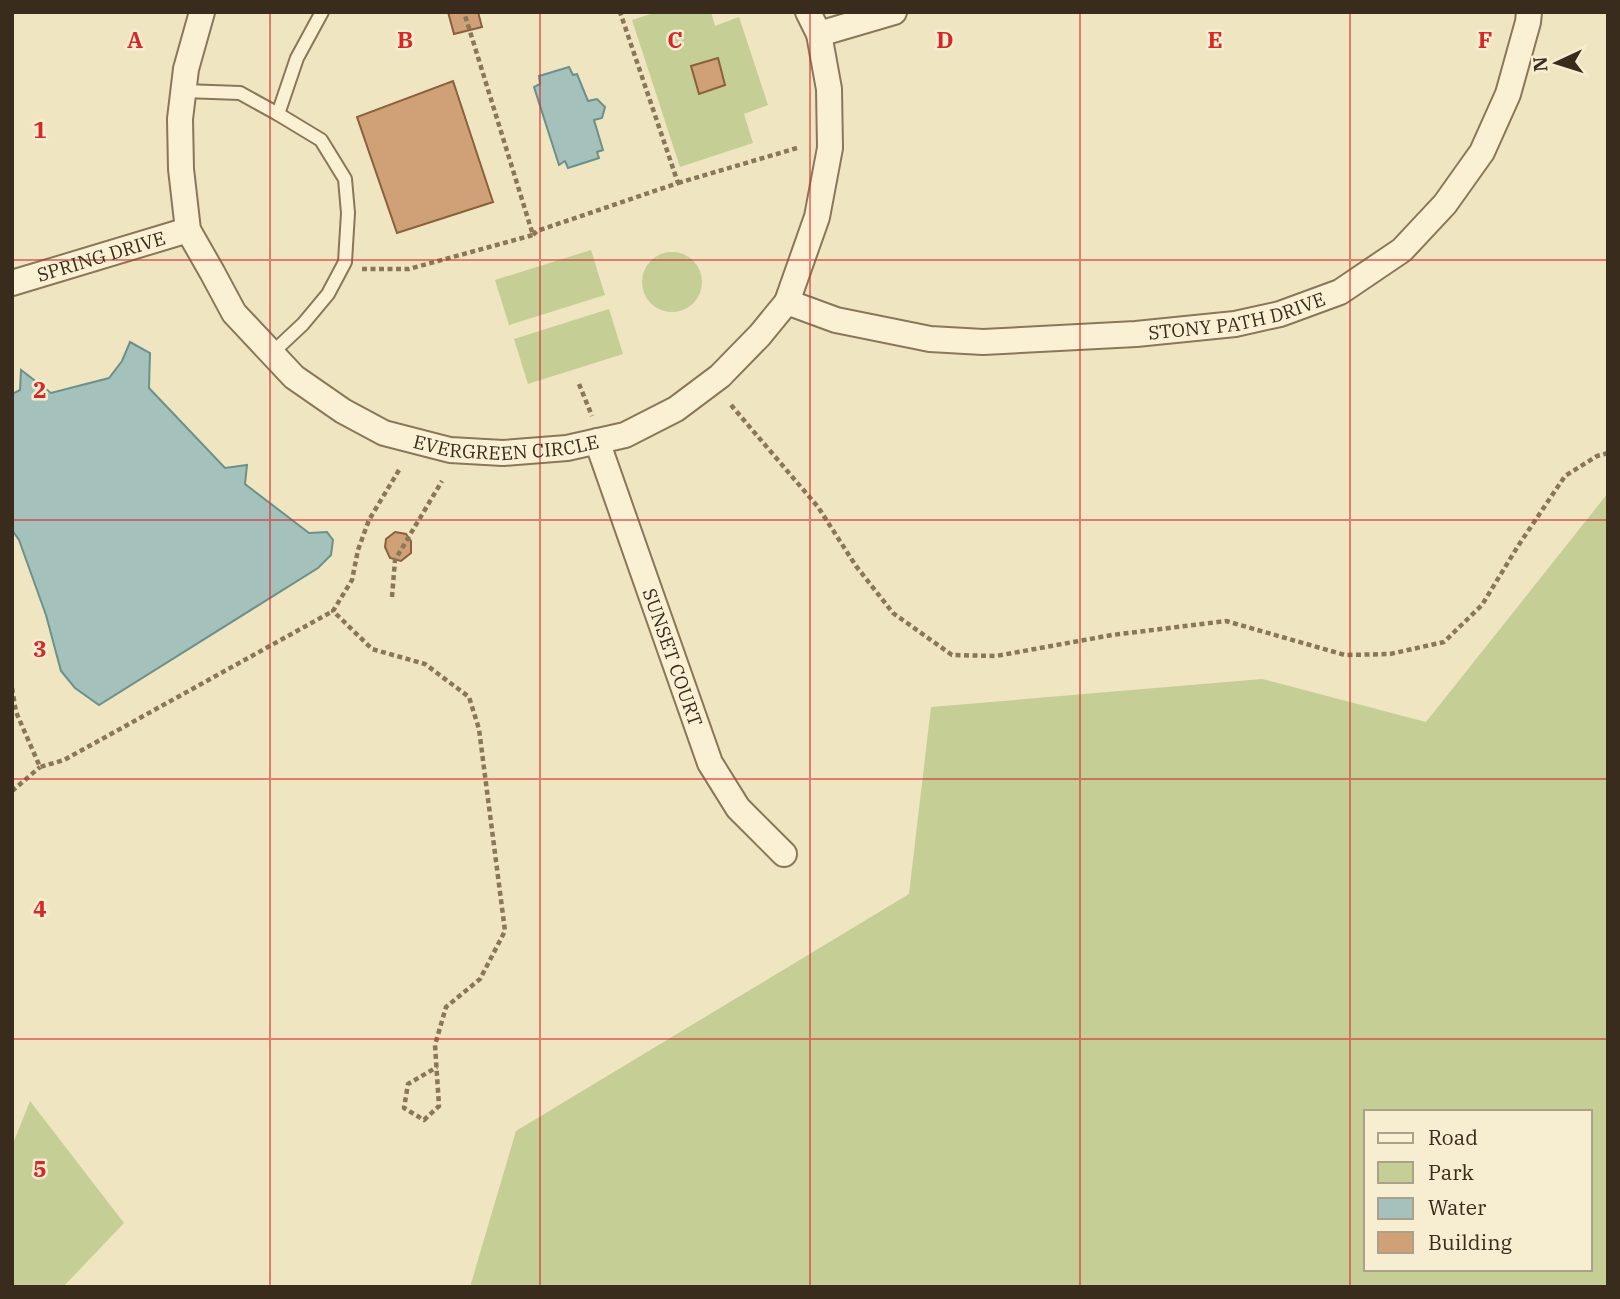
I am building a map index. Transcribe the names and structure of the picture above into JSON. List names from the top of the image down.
{
  "streets": {
    "street": [
      "SPRING DRIVE",
      "STONY PATH DRIVE",
      "EVERGREEN CIRCLE",
      "SUNSET COURT"
    ]
  },
  "crossings": [
    ["SPRING DRIVE", "EVERGREEN CIRCLE"],
    ["STONY PATH DRIVE", "EVERGREEN CIRCLE"],
    ["EVERGREEN CIRCLE", "SUNSET COURT"]
  ],
  "legend": [
    "Road",
    "Park",
    "Water",
    "Building"
  ],
  "north": "left",
  "grid": {
    "columns": [
      "A",
      "B",
      "C",
      "D",
      "E",
      "F"
    ],
    "rows": [
      "1",
      "2",
      "3",
      "4",
      "5"
    ]
  }
}
